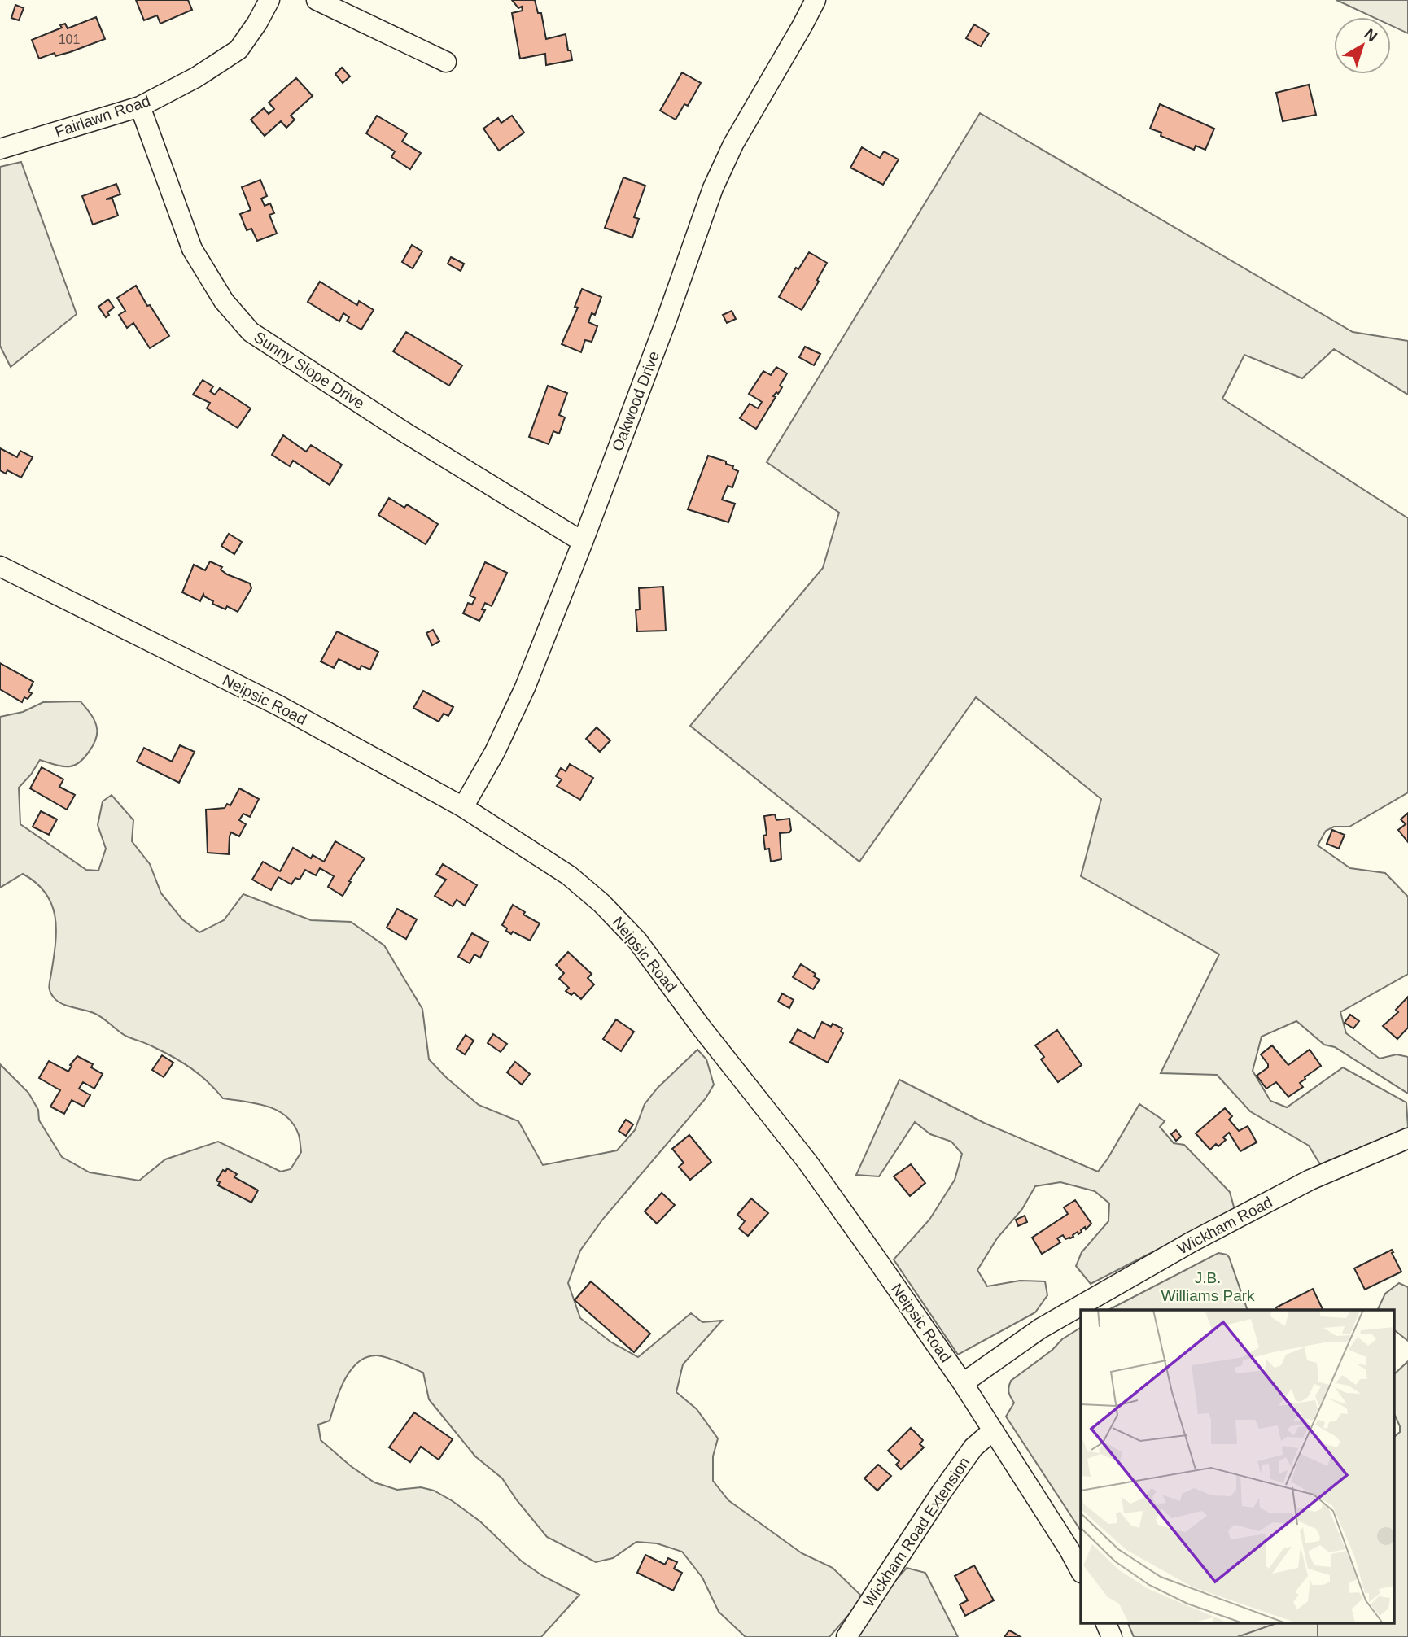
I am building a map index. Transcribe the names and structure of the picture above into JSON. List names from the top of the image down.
{
  "streets": {
    "street": [
      "Fairlawn Road",
      "Sunny Slope Drive",
      "Oakwood Drive",
      "Neipsic Road",
      "Wickham Road",
      "Wickham Road Extension"
    ]
  },
  "crossings": [
    ["Fairlawn Road", "Sunny Slope Drive"],
    ["Sunny Slope Drive", "Oakwood Drive"],
    ["Oakwood Drive", "Neipsic Road"],
    ["Neipsic Road", "Wickham Road"],
    ["Neipsic Road", "Wickham Road Extension"]
  ],
  "parks": ["J.B. Williams Park"],
  "house_numbers": ["101"],
  "north": "top right"
}
